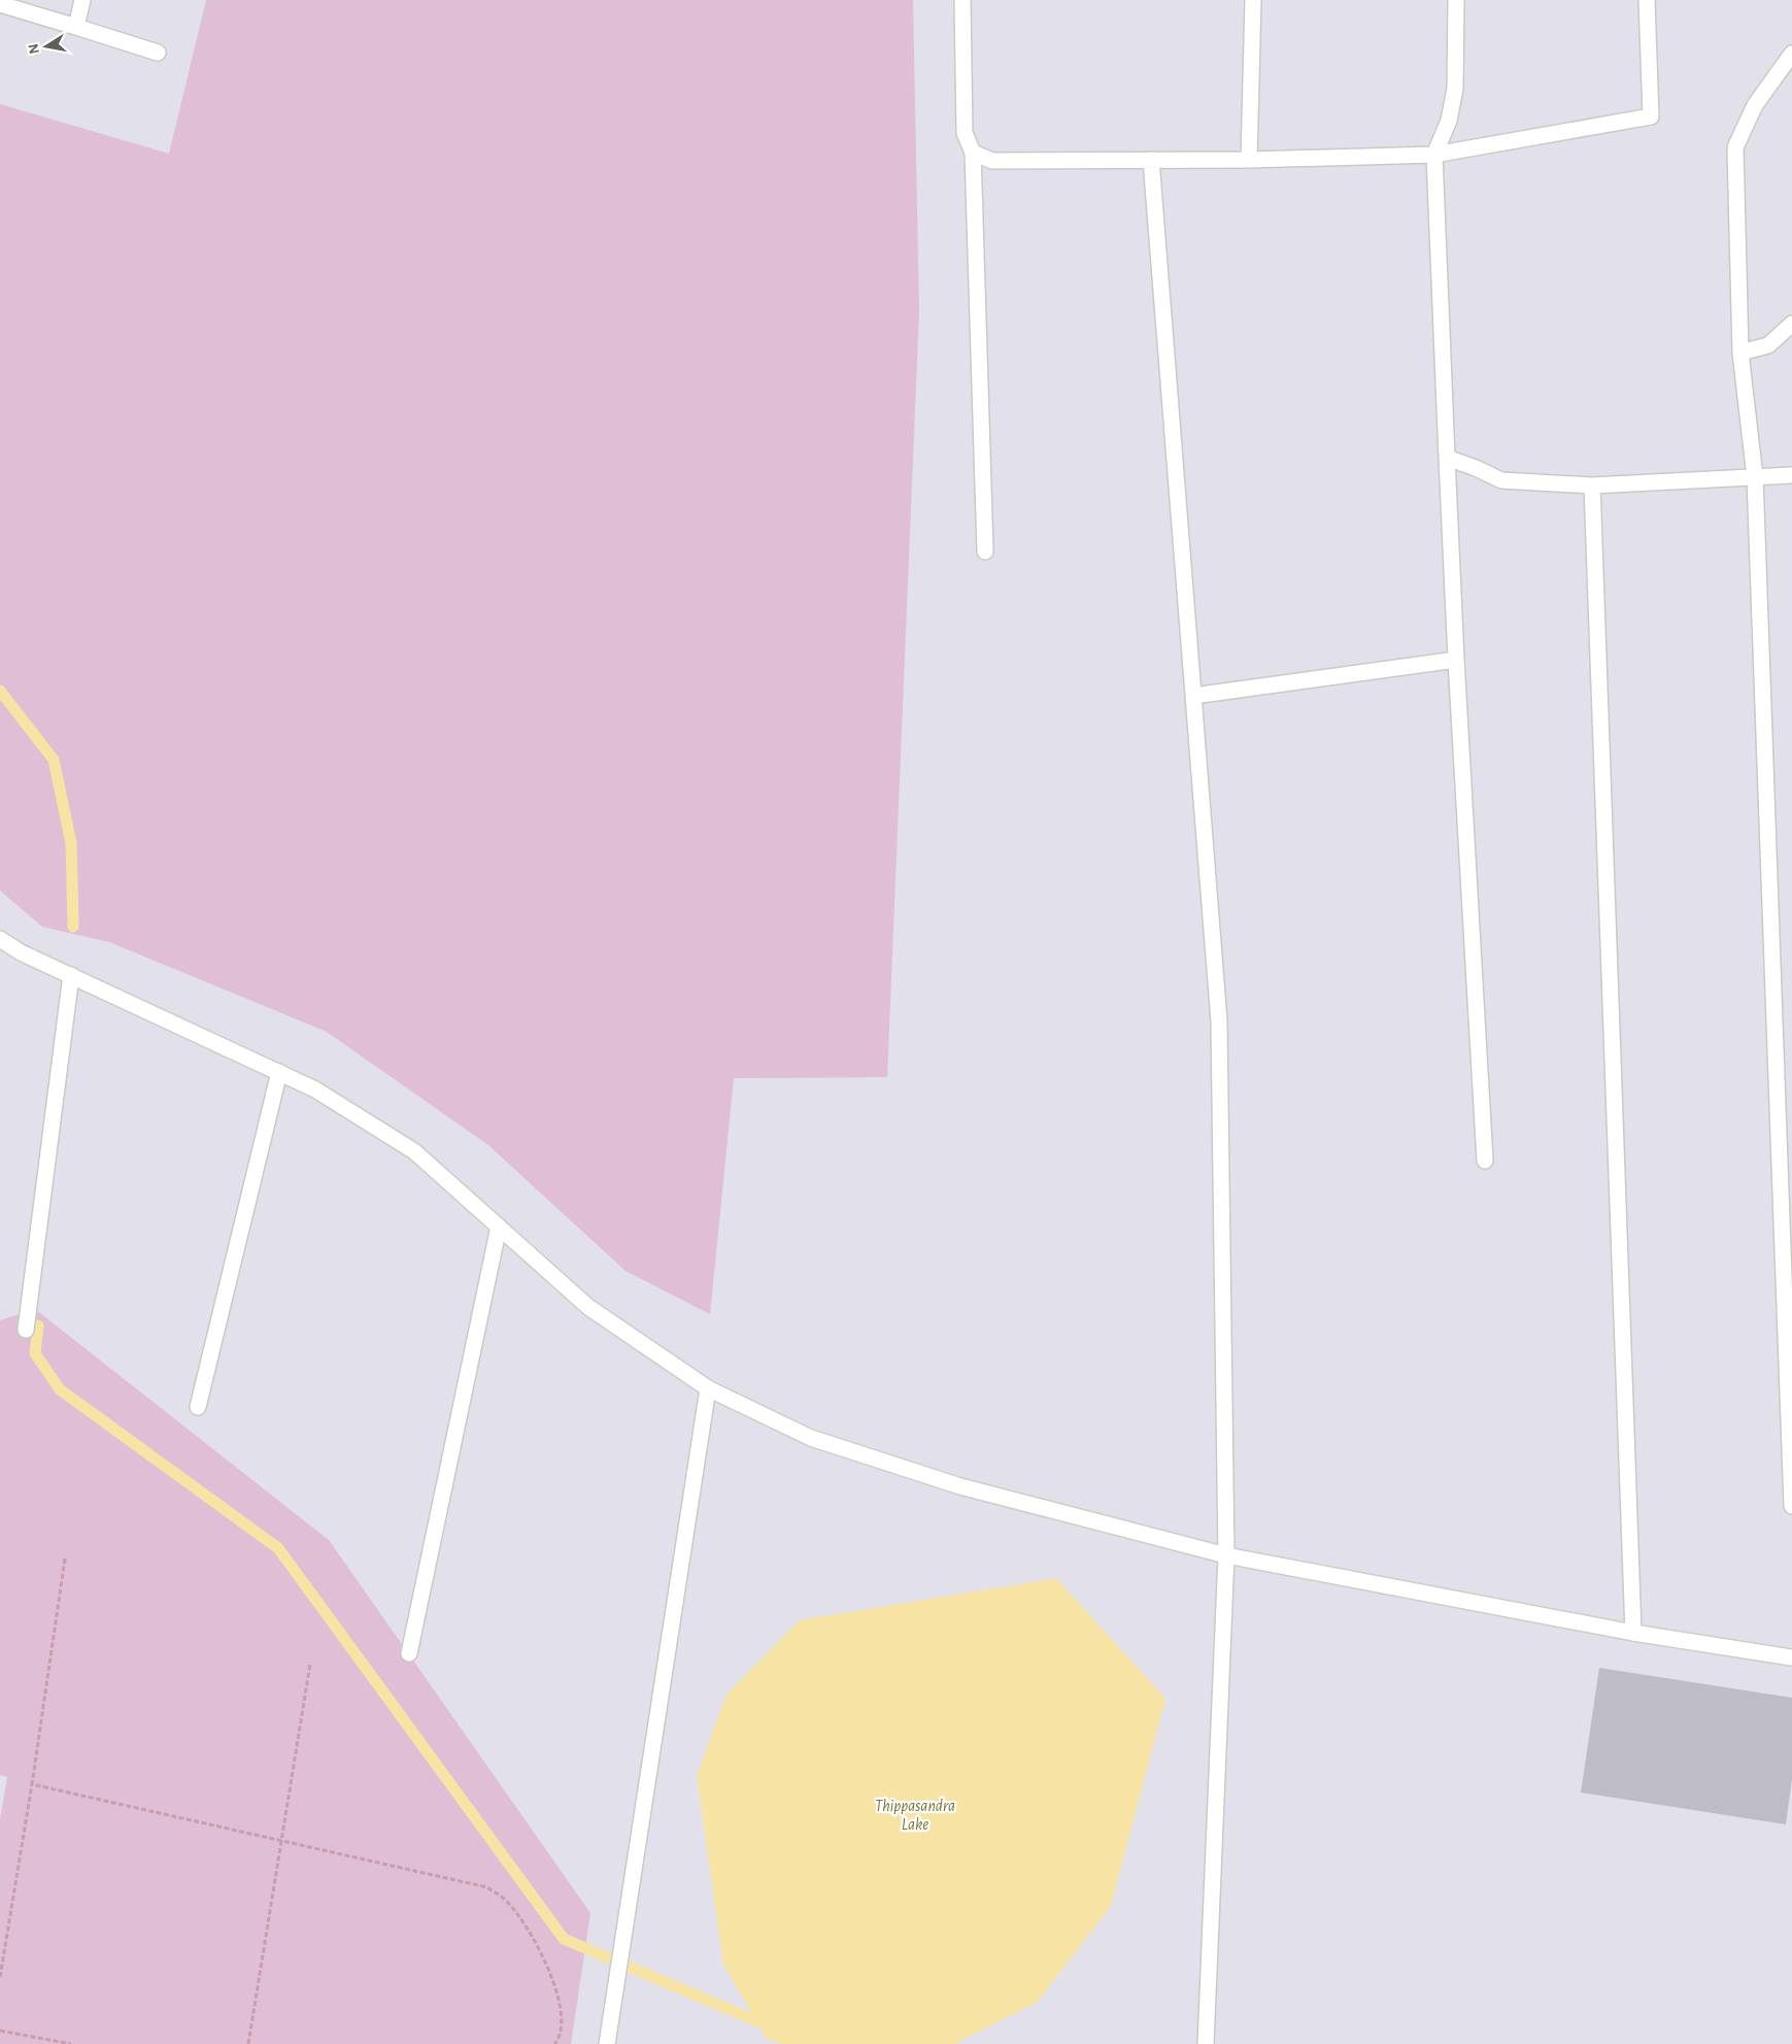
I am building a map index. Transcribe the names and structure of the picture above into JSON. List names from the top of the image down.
{
  "water": ["Thippasandra Lake"],
  "north": "left"
}
